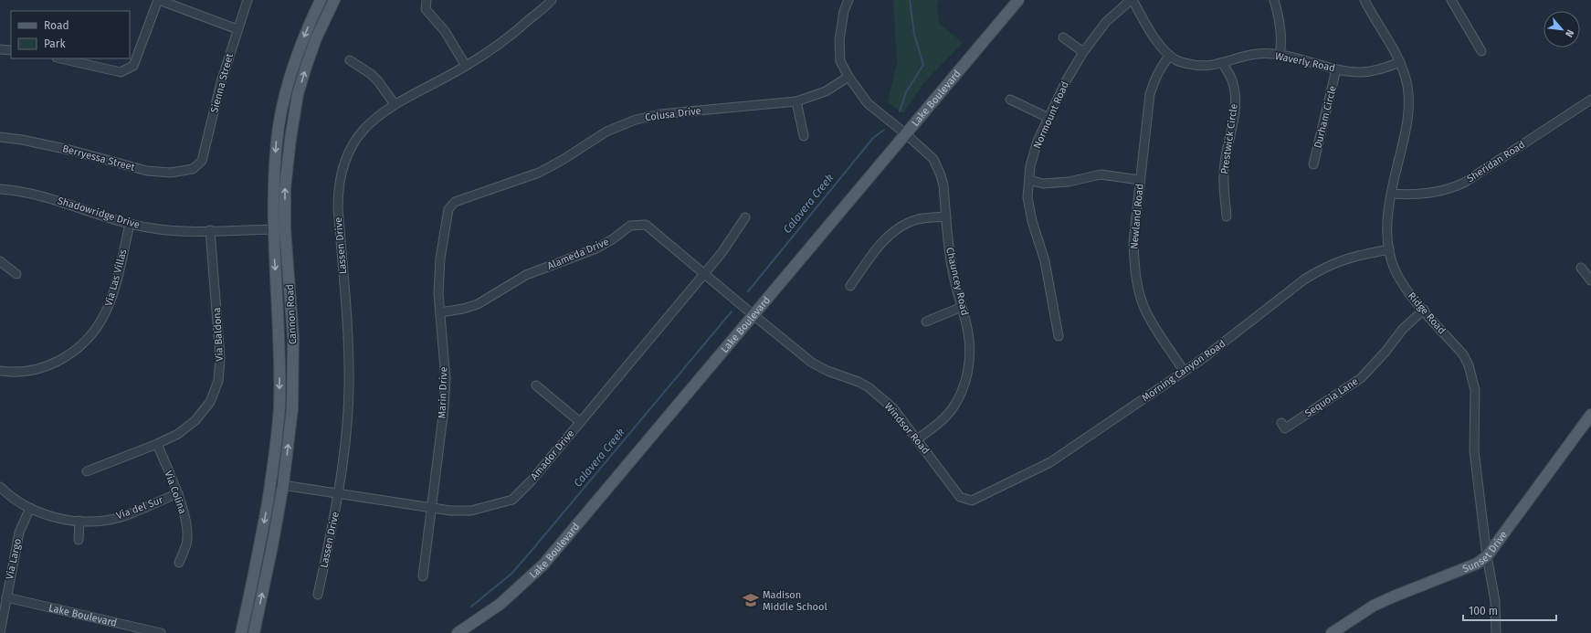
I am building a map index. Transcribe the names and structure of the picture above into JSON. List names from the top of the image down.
{
  "streets": {
    "main road": ["Lake Boulevard", "Cannon Road", "Sunset Drive"],
    "street": [
      "Waverly Road",
      "Sienna Street",
      "Colusa Drive",
      "Normount Road",
      "Durham Circle",
      "Prestwick Circle",
      "Berryessa Street",
      "Sheridan Road",
      "Shadowridge Drive",
      "Newland Road",
      "Lassen Drive",
      "Alameda Drive",
      "Via Las Villas",
      "Chauncey Road",
      "Ridge Road",
      "Via Baldona",
      "Morning Canyon Road",
      "Marin Drive",
      "Sequoia Lane",
      "Windsor Road",
      "Amador Drive",
      "Via Colina",
      "Via del Sur",
      "Via Largo"
    ]
  },
  "crossings": [
    ["Waverly Road", "Normount Road"],
    ["Waverly Road", "Durham Circle"],
    ["Waverly Road", "Prestwick Circle"],
    ["Waverly Road", "Newland Road"],
    ["Waverly Road", "Ridge Road"],
    ["Sienna Street", "Berryessa Street"],
    ["Lake Boulevard", "Alameda Drive"],
    ["Lake Boulevard", "Chauncey Road"],
    ["Lake Boulevard", "Windsor Road"],
    ["Lake Boulevard", "Via Largo"],
    ["Colusa Drive", "Chauncey Road"],
    ["Colusa Drive", "Marin Drive"],
    ["Sheridan Road", "Ridge Road"],
    ["Shadowridge Drive", "Via Las Villas"],
    ["Shadowridge Drive", "Cannon Road"],
    ["Shadowridge Drive", "Via Baldona"],
    ["Newland Road", "Morning Canyon Road"],
    ["Lassen Drive", "Amador Drive"],
    ["Alameda Drive", "Marin Drive"],
    ["Alameda Drive", "Windsor Road"],
    ["Alameda Drive", "Amador Drive"],
    ["Chauncey Road", "Windsor Road"],
    ["Ridge Road", "Morning Canyon Road"],
    ["Ridge Road", "Sequoia Lane"],
    ["Ridge Road", "Sunset Drive"],
    ["Cannon Road", "Amador Drive"],
    ["Via Baldona", "Via Colina"],
    ["Morning Canyon Road", "Windsor Road"],
    ["Marin Drive", "Amador Drive"],
    ["Via Colina", "Via del Sur"],
    ["Via del Sur", "Via Largo"]
  ],
  "water": ["Calavera Creek"],
  "places": {
    "school or university": ["Madison Middle School"]
  },
  "legend": ["Road", "Park"],
  "scale_bar": "100 m",
  "north": "bottom right"
}
